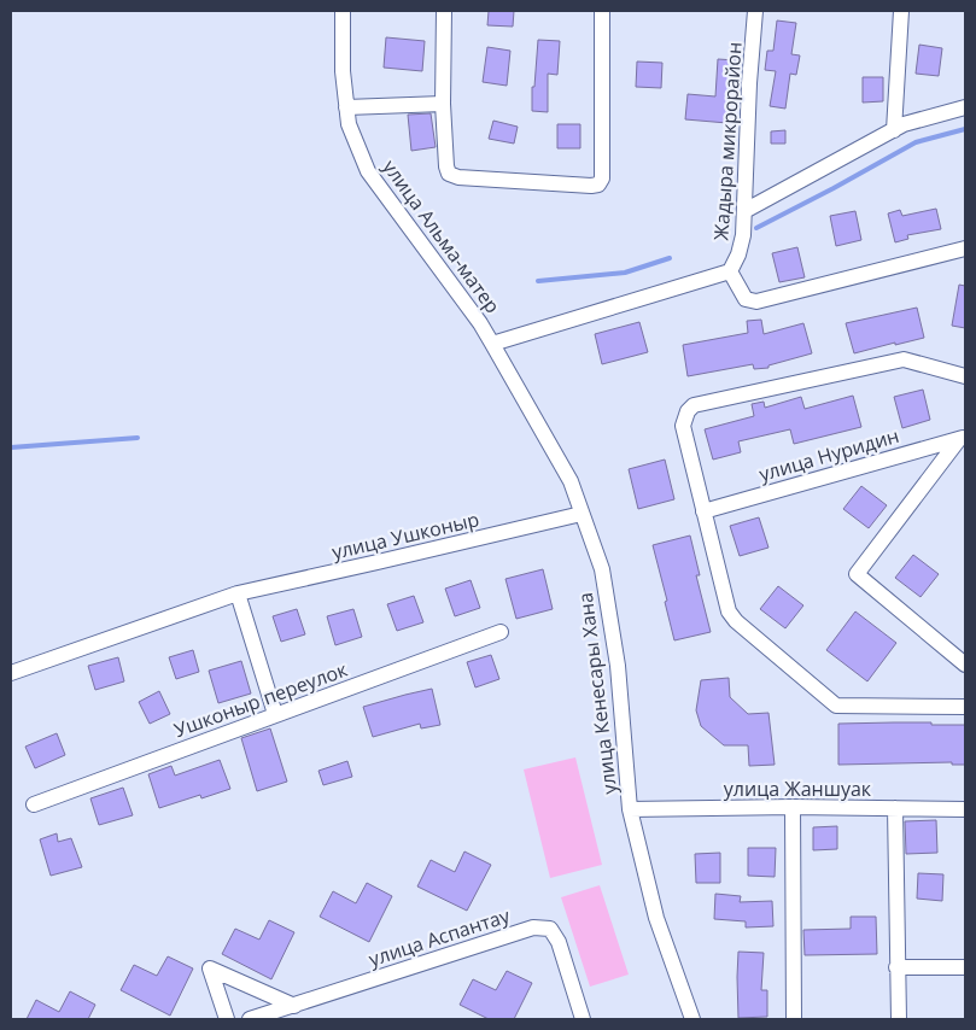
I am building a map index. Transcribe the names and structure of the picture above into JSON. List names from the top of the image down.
{
  "streets": {
    "street": [
      "Жадыра микрорайон",
      "улица Альма-матер",
      "улица Нуридин",
      "улица Ушконыр",
      "улица Кенесары Хана",
      "Ушконыр переулок",
      "улица Жаншуак",
      "улица Аспантау"
    ]
  },
  "crossings": [
    ["улица Альма-матер", "улица Кенесары Хана"],
    ["улица Ушконыр", "улица Кенесары Хана"],
    ["улица Кенесары Хана", "улица Жаншуак"]
  ]
}
